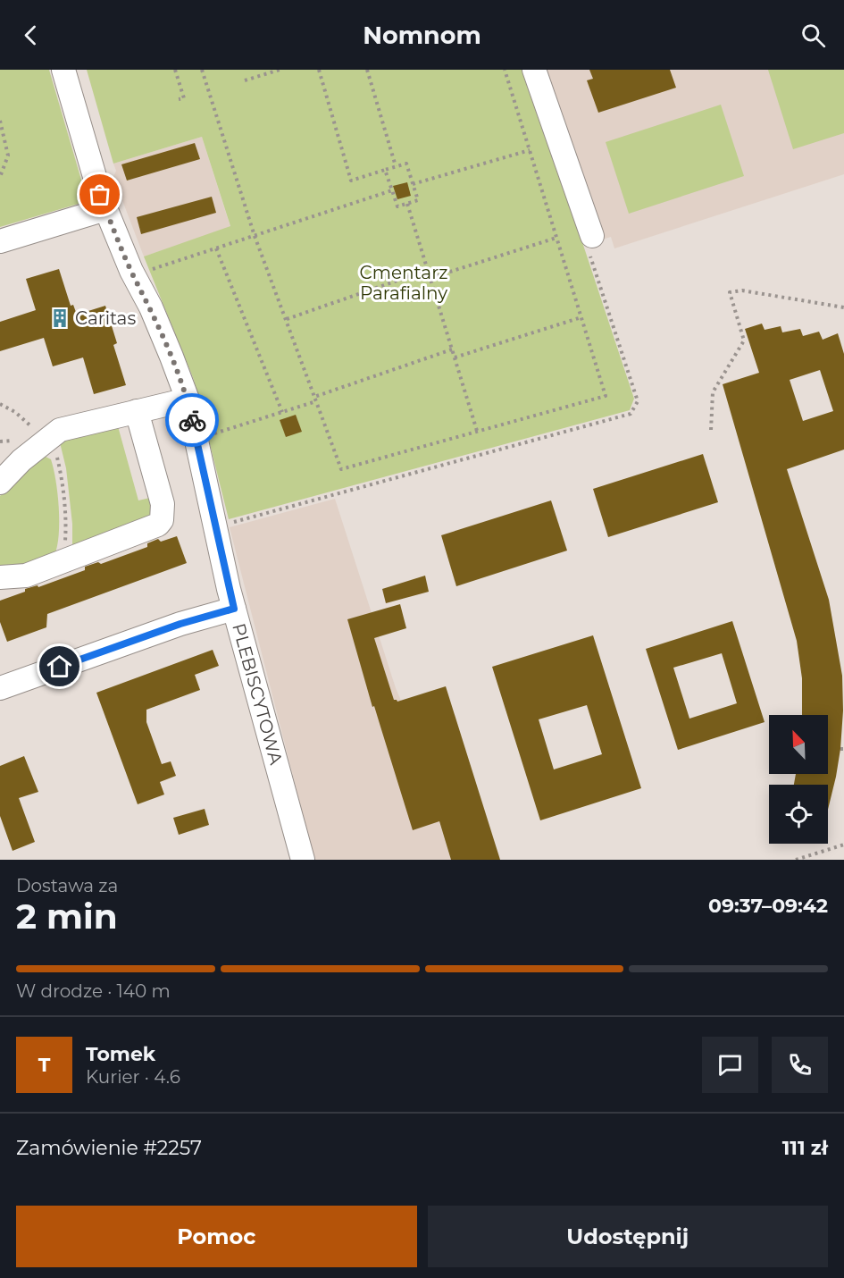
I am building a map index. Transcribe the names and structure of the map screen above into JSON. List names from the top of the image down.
{
  "streets": {
    "street": ["PLEBISCYTOWA"]
  },
  "parks": ["Cmentarz Parafialny"],
  "places": {
    "building": ["Caritas"]
  },
  "north": "top left",
  "page": {
    "header": "Nomnom",
    "heading": ["2 min", "Dostawa za", "09:37–09:42"],
    "panel": [
      "Tomek",
      "Kurier · 4.6",
      "Zamówienie #2257",
      "111 zł"
    ],
    "bar": "W drodze · 140 m",
    "round": "T",
    "buttons": ["Pomoc", "Udostępnij"]
  }
}
